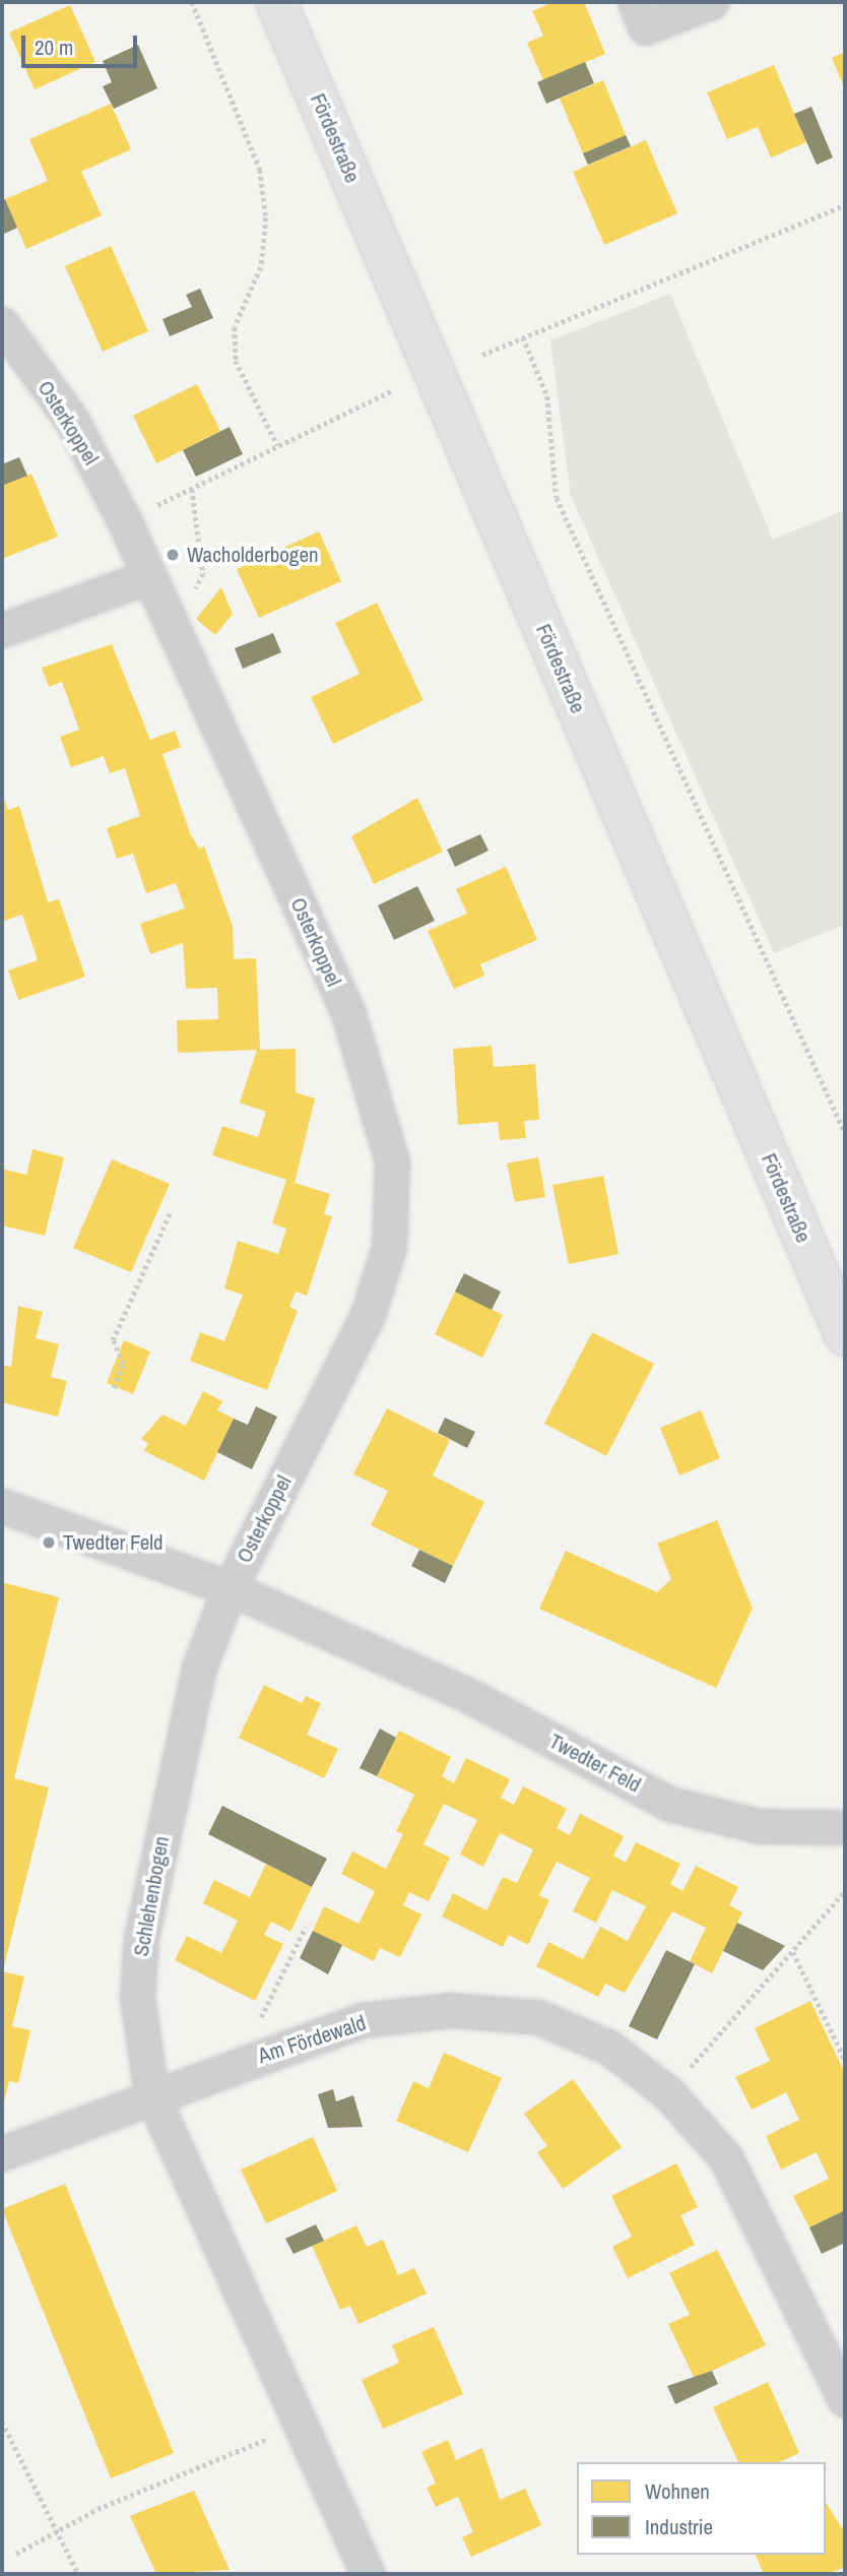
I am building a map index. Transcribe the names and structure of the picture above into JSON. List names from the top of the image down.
{
  "streets": {
    "main road": ["Fördestraße"],
    "street": [
      "Osterkoppel",
      "Twedter Feld",
      "Schlehenbogen",
      "Am Fördewald"
    ]
  },
  "crossings": [
    ["Osterkoppel", "Twedter Feld"],
    ["Osterkoppel", "Schlehenbogen"],
    ["Twedter Feld", "Schlehenbogen"],
    ["Schlehenbogen", "Am Fördewald"]
  ],
  "places": ["Wacholderbogen", "Twedter Feld"],
  "legend": ["Wohnen", "Industrie"],
  "scale_bar": "20 m"
}
